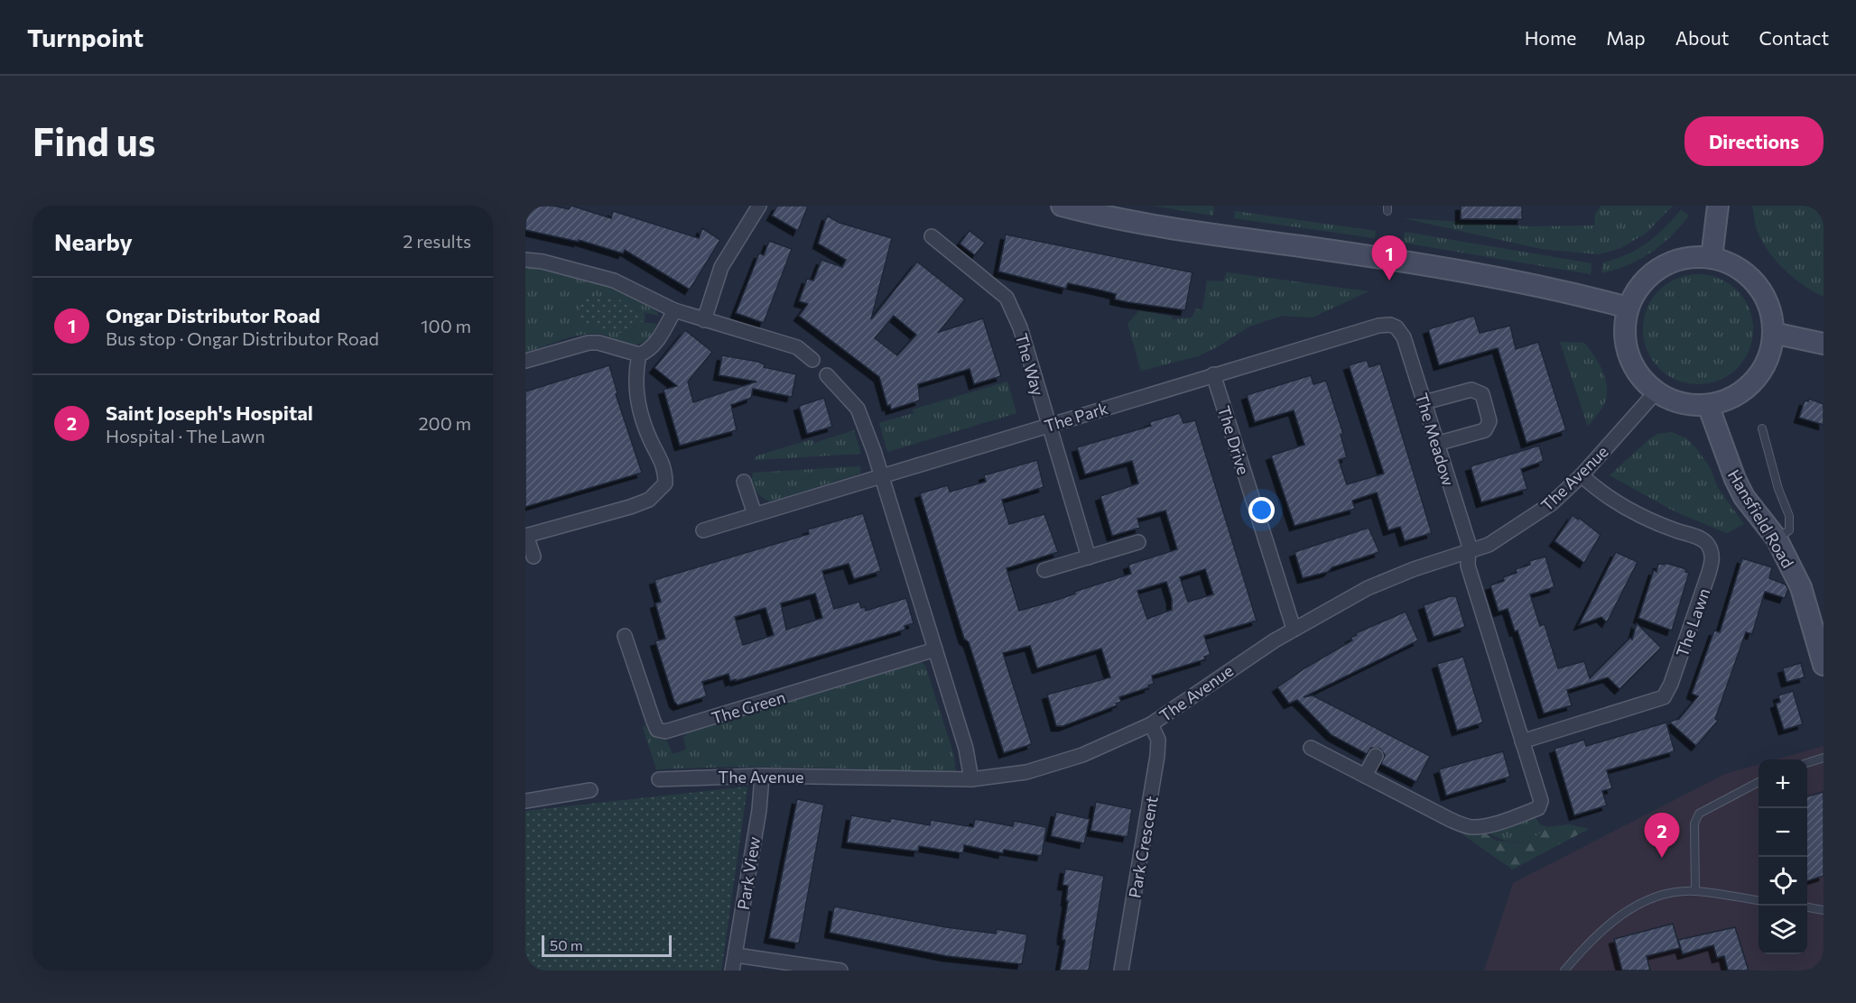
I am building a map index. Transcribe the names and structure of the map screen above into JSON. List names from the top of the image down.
{
  "streets": {
    "street": [
      "The Way",
      "The Park",
      "The Meadow",
      "The Drive",
      "The Avenue",
      "Hansfield Road",
      "The Lawn",
      "The Green",
      "Park Crescent",
      "Park View"
    ]
  },
  "crossings": [
    ["The Way", "The Park"],
    ["The Park", "The Meadow"],
    ["The Park", "The Drive"],
    ["The Meadow", "The Avenue"],
    ["The Drive", "The Avenue"],
    ["The Avenue", "Hansfield Road"],
    ["The Avenue", "The Lawn"],
    ["The Avenue", "Park Crescent"],
    ["The Avenue", "Park View"]
  ],
  "scale_bar": "50 m",
  "page": {
    "header": "Turnpoint",
    "nav": [
      "Home",
      "Map",
      "About",
      "Contact"
    ],
    "buttons": "Directions",
    "title": "Find us",
    "heading": ["Nearby", "2 results"],
    "pins": ["1", "2"],
    "list": [
      {
        "mark": "1",
        "name": "Ongar Distributor Road",
        "note": "Bus stop · Ongar Distributor Road",
        "value": "100 m"
      },
      {
        "mark": "2",
        "name": "Saint Joseph's Hospital",
        "note": "Hospital · The Lawn",
        "value": "200 m"
      }
    ],
    "map_buttons": ["+", "−"],
    "scale": "50 m"
  }
}
